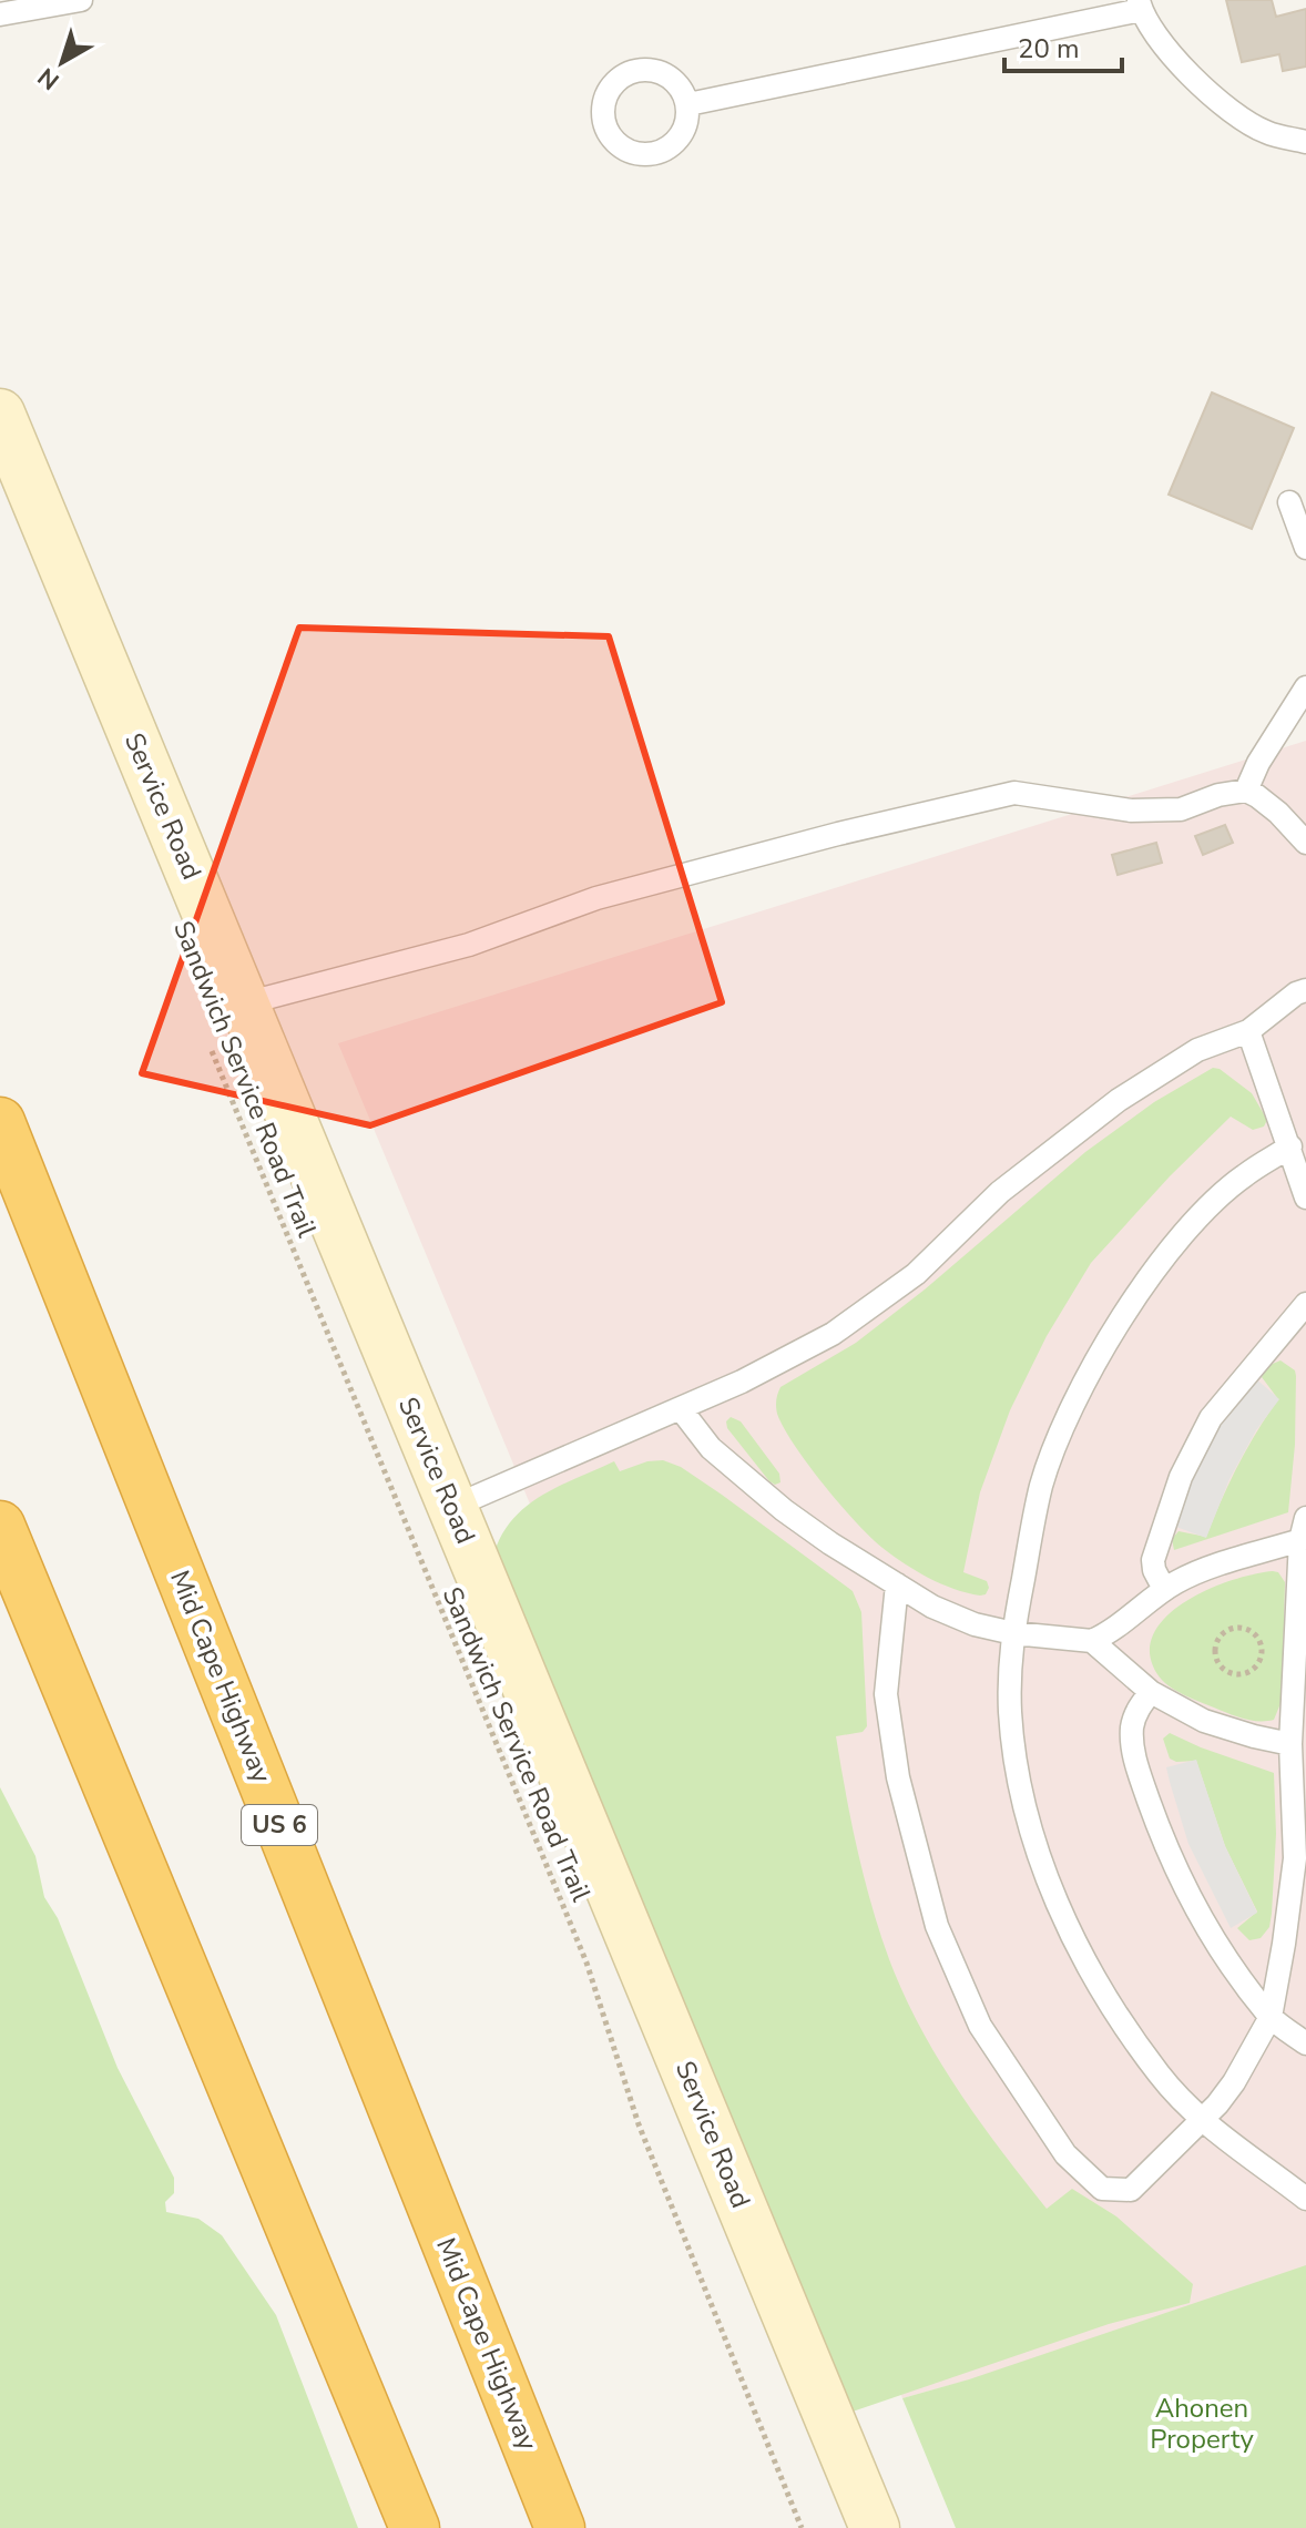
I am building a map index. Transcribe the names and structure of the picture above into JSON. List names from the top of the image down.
{
  "streets": {
    "highway": ["Mid Cape Highway", "US 6"],
    "street": ["Service Road"],
    "path": ["Sandwich Service Road Trail"]
  },
  "parks": ["Ahonen Property"],
  "scale_bar": "20 m",
  "north": "bottom left"
}
